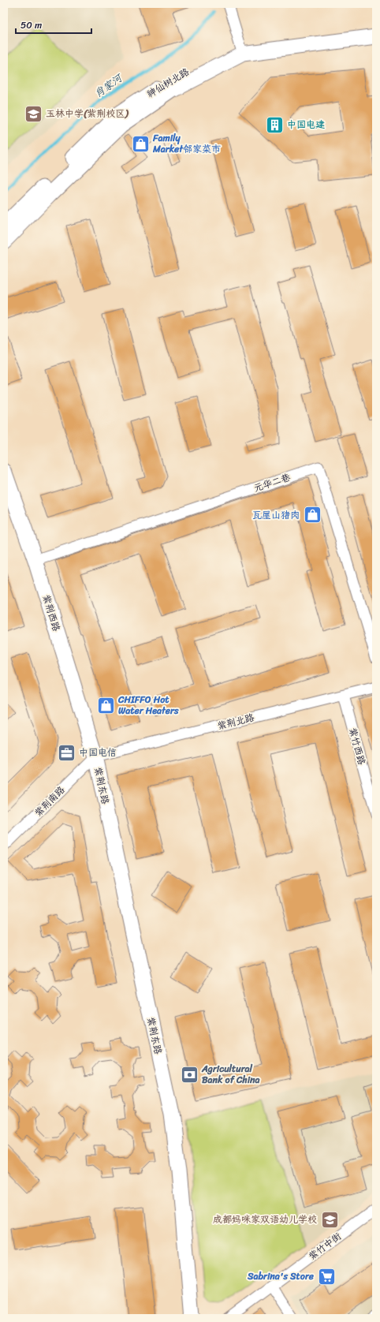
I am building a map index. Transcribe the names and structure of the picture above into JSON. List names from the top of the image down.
{
  "streets": {
    "main road": ["神仙树北路", "紫荆西路", "紫荆东路"],
    "street": [
      "元华二巷",
      "紫荆北路",
      "紫竹西路",
      "紫荆南路",
      "紫竹中街"
    ]
  },
  "crossings": [
    ["元华二巷", "紫荆西路"],
    ["紫荆西路", "紫荆北路"],
    ["紫荆西路", "紫荆东路"],
    ["紫荆西路", "紫荆南路"],
    ["紫荆北路", "紫竹西路"],
    ["紫荆北路", "紫荆东路"],
    ["紫荆北路", "紫荆南路"],
    ["紫荆东路", "紫荆南路"]
  ],
  "water": ["肖家河"],
  "places": {
    "school or university": ["玉林中学(紫荆校区)", "成都妈咪家双语幼儿学校"],
    "building": ["中国电建"],
    "shop": ["Family Market邻家菜市", "瓦屋山猪肉", "CHIFFO Hot Water Heaters"],
    "office": ["中国电信"],
    "bank": ["Agricultural Bank of China"],
    "supermarket": ["Sabrina's Store"]
  },
  "scale_bar": "50 m"
}
